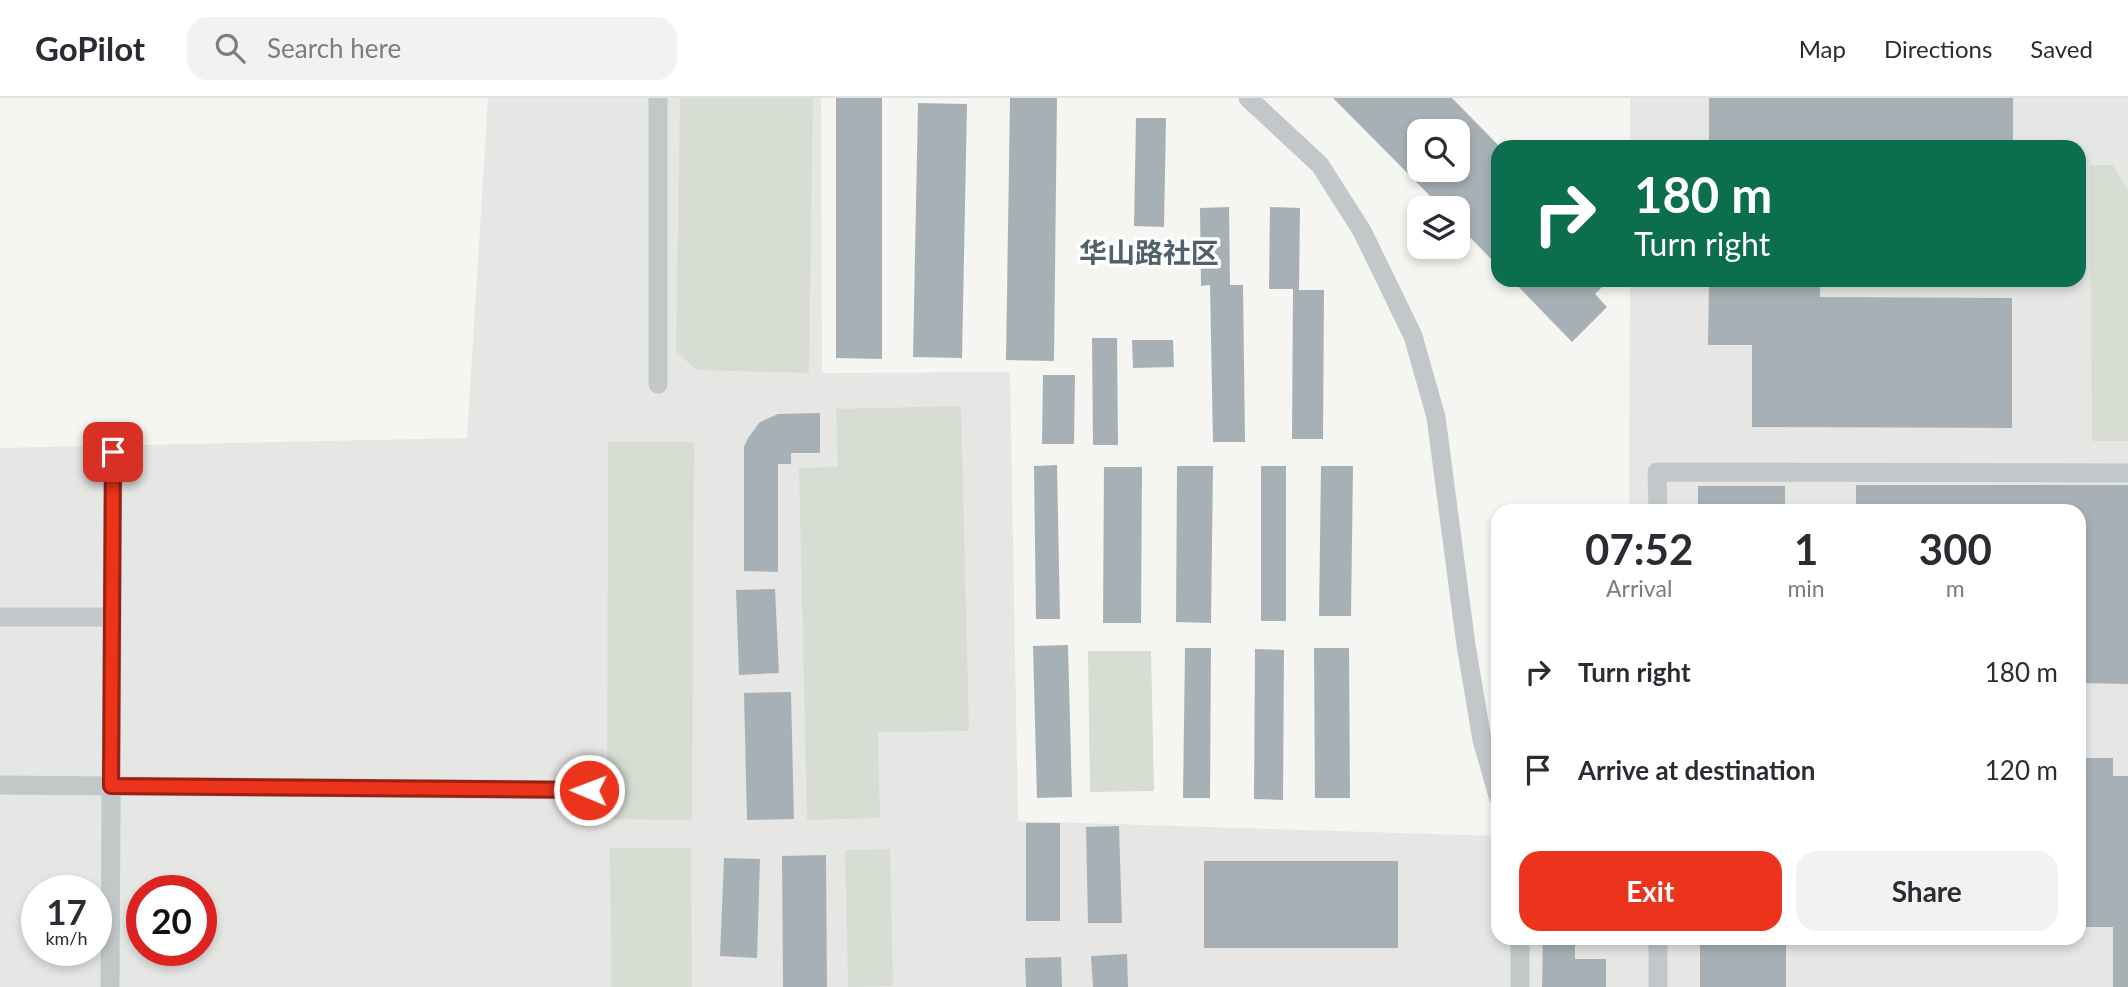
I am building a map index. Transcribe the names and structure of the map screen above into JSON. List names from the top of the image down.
{
  "districts": ["华山路社区"],
  "page": {
    "header": "GoPilot",
    "search": "Search here",
    "nav": ["Map", "Directions", "Saved"],
    "turn": ["180 m", "Turn right"],
    "eta": [
      "07:52",
      "Arrival",
      "1",
      "min",
      "300",
      "m"
    ],
    "list": [
      {
        "name": "Turn right",
        "value": "180 m"
      },
      {
        "name": "Arrive at destination",
        "value": "120 m"
      }
    ],
    "buttons": ["Exit", "Share"],
    "speed": "17 km/h",
    "limit": "20"
  }
}
